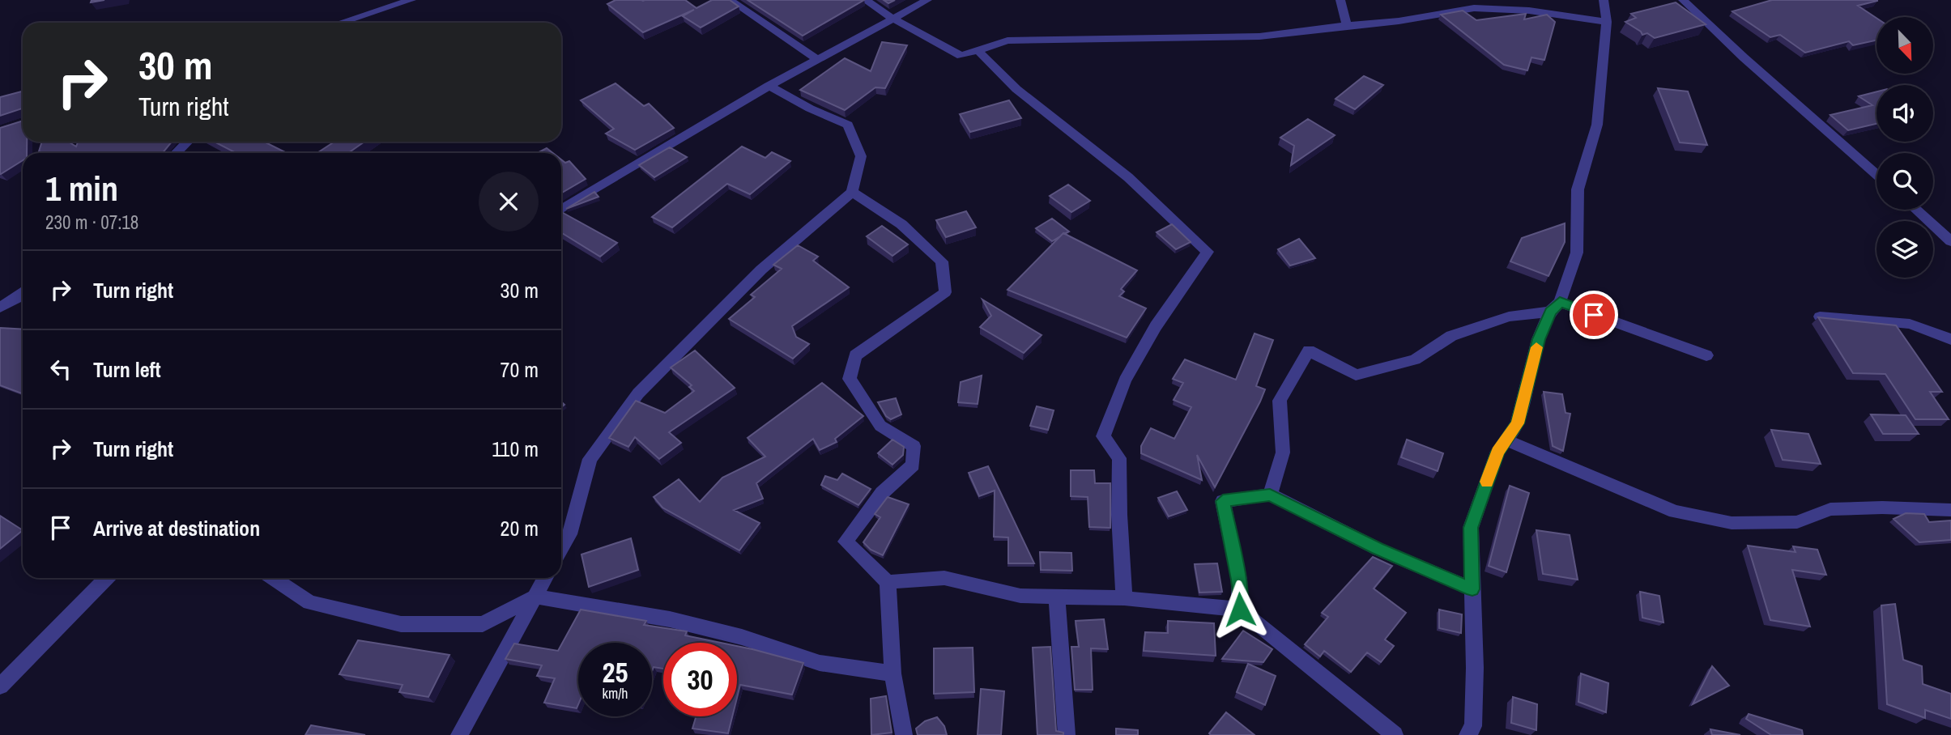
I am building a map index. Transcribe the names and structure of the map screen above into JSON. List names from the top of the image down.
{
  "north": "bottom right",
  "page": {
    "turn": ["30 m", "Turn right"],
    "heading": ["1 min", "230 m · 07:18"],
    "list": [
      {
        "name": "Turn right",
        "value": "30 m"
      },
      {
        "name": "Turn left",
        "value": "70 m"
      },
      {
        "name": "Turn right",
        "value": "110 m"
      },
      {
        "name": "Arrive at destination",
        "value": "20 m"
      }
    ],
    "speed": "25 km/h",
    "limit": "30"
  }
}
